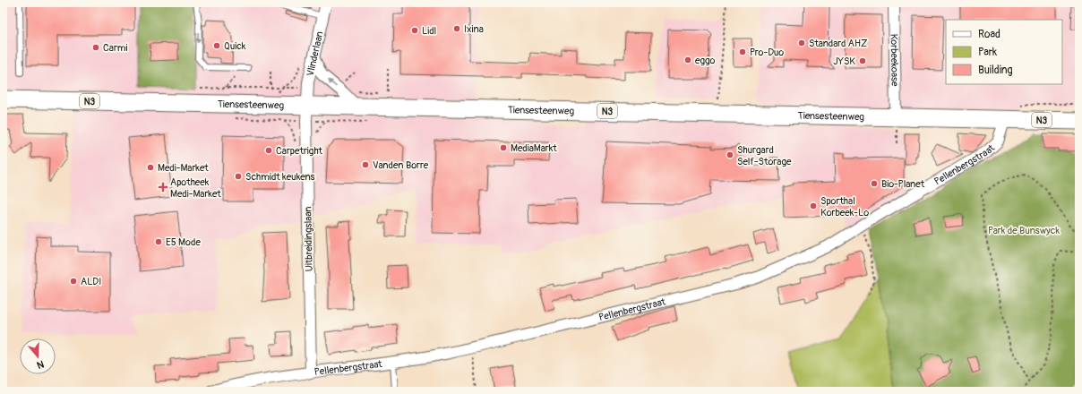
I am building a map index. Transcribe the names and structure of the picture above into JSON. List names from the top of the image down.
{
  "streets": {
    "main road": ["N3", "Tiensesteenweg"],
    "street": [
      "Vlinderlaan",
      "Korbeekoase",
      "Pellenbergstraat",
      "Uitbreidingslaan"
    ]
  },
  "crossings": [
    ["Vlinderlaan", "Tiensesteenweg"],
    ["Vlinderlaan", "Uitbreidingslaan"],
    ["Korbeekoase", "Tiensesteenweg"],
    ["Tiensesteenweg", "Pellenbergstraat"],
    ["Tiensesteenweg", "Uitbreidingslaan"],
    ["Pellenbergstraat", "Uitbreidingslaan"]
  ],
  "parks": ["Park de Bunswyck"],
  "places": {
    "other": [
      "Ixina",
      "Lidl",
      "Standard AHZ",
      "Quick",
      "Carmi",
      "Pro-Duo",
      "eggo",
      "JYSK",
      "MediaMarkt",
      "Carpetright",
      "Shurgard Self-Storage",
      "Vanden Borre",
      "Medi-Market",
      "Schmidt keukens",
      "Bio-Planet",
      "Sporthal Korbeek-Lo",
      "E5 Mode",
      "ALDI"
    ],
    "health": ["Apotheek Medi-Market"]
  },
  "legend": ["Road", "Park", "Building"],
  "north": "bottom"
}
